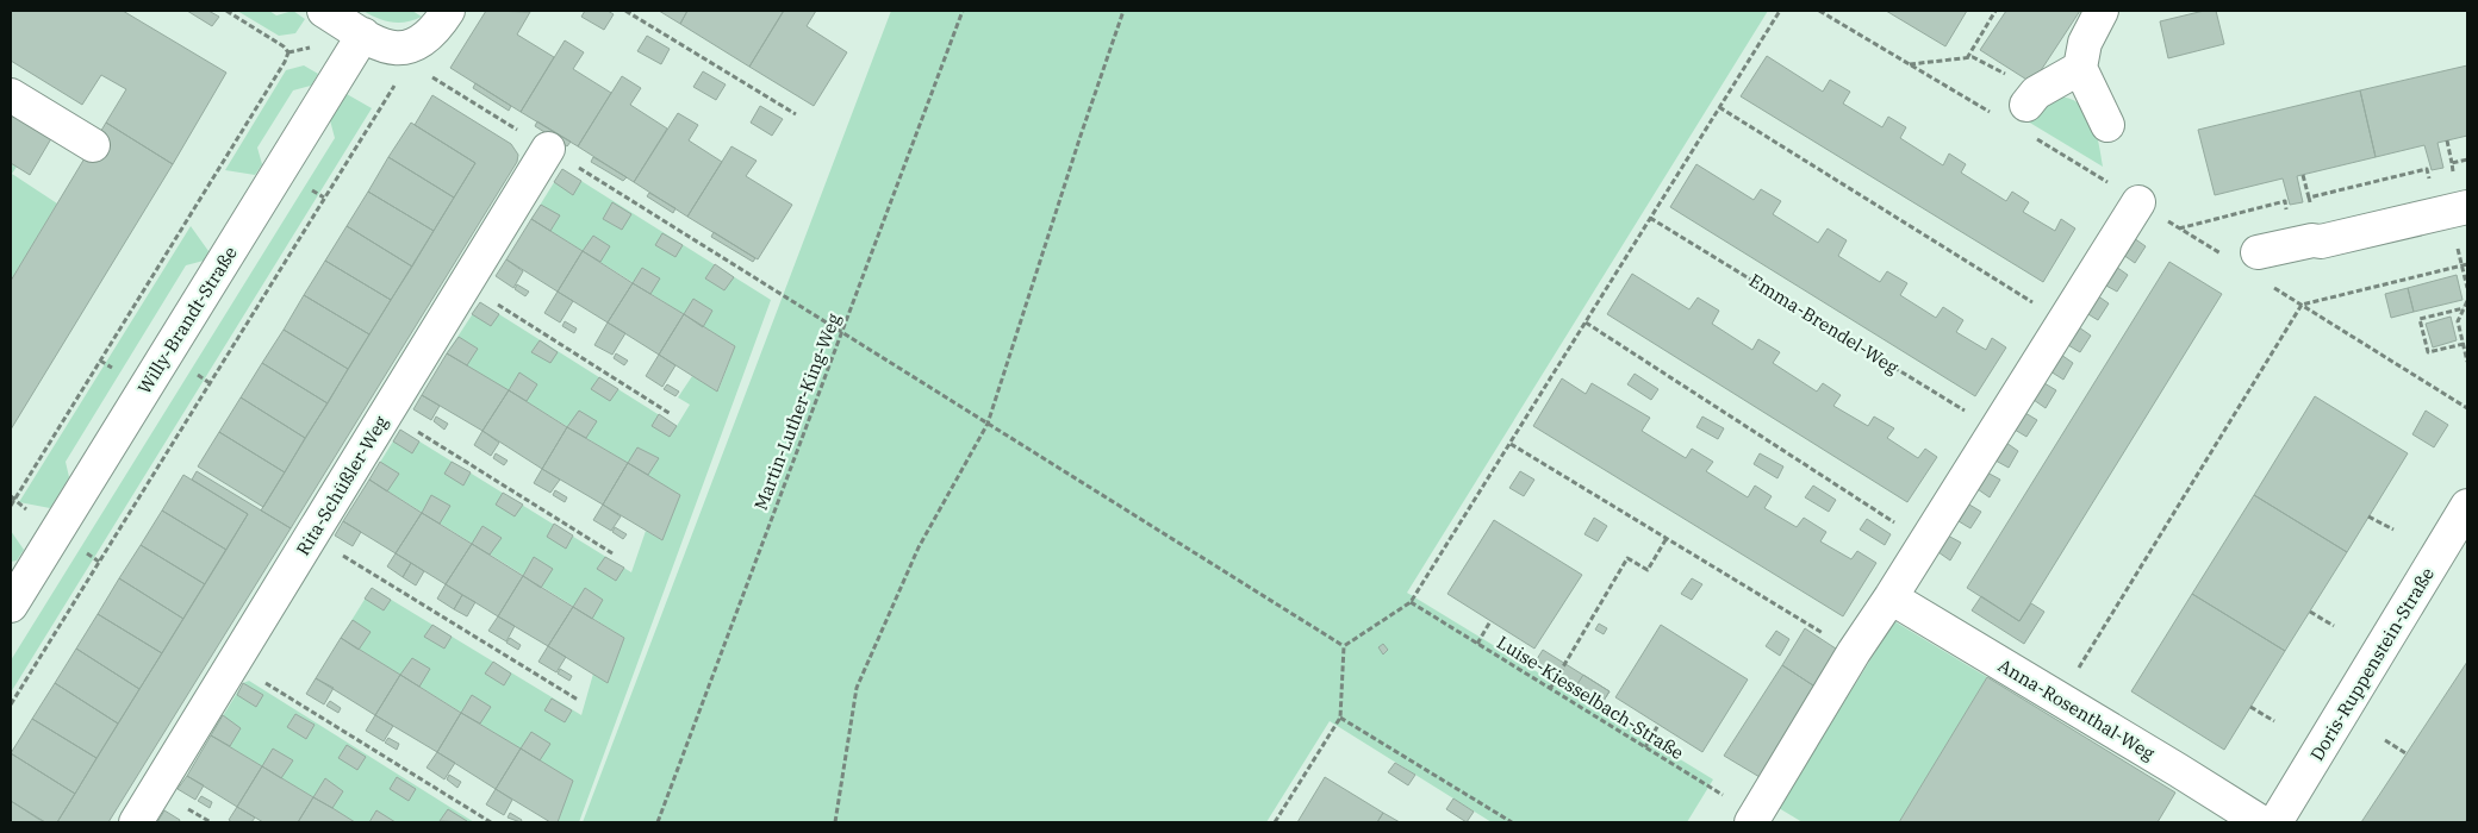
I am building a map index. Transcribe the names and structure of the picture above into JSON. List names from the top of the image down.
{
  "streets": {
    "street": [
      "Willy-Brandt-Straße",
      "Rita-Schüßler-Weg",
      "Doris-Ruppenstein-Straße",
      "Anna-Rosenthal-Weg"
    ],
    "path": ["Emma-Brendel-Weg", "Martin-Luther-King-Weg", "Luise-Kiesselbach-Straße"]
  }
}
